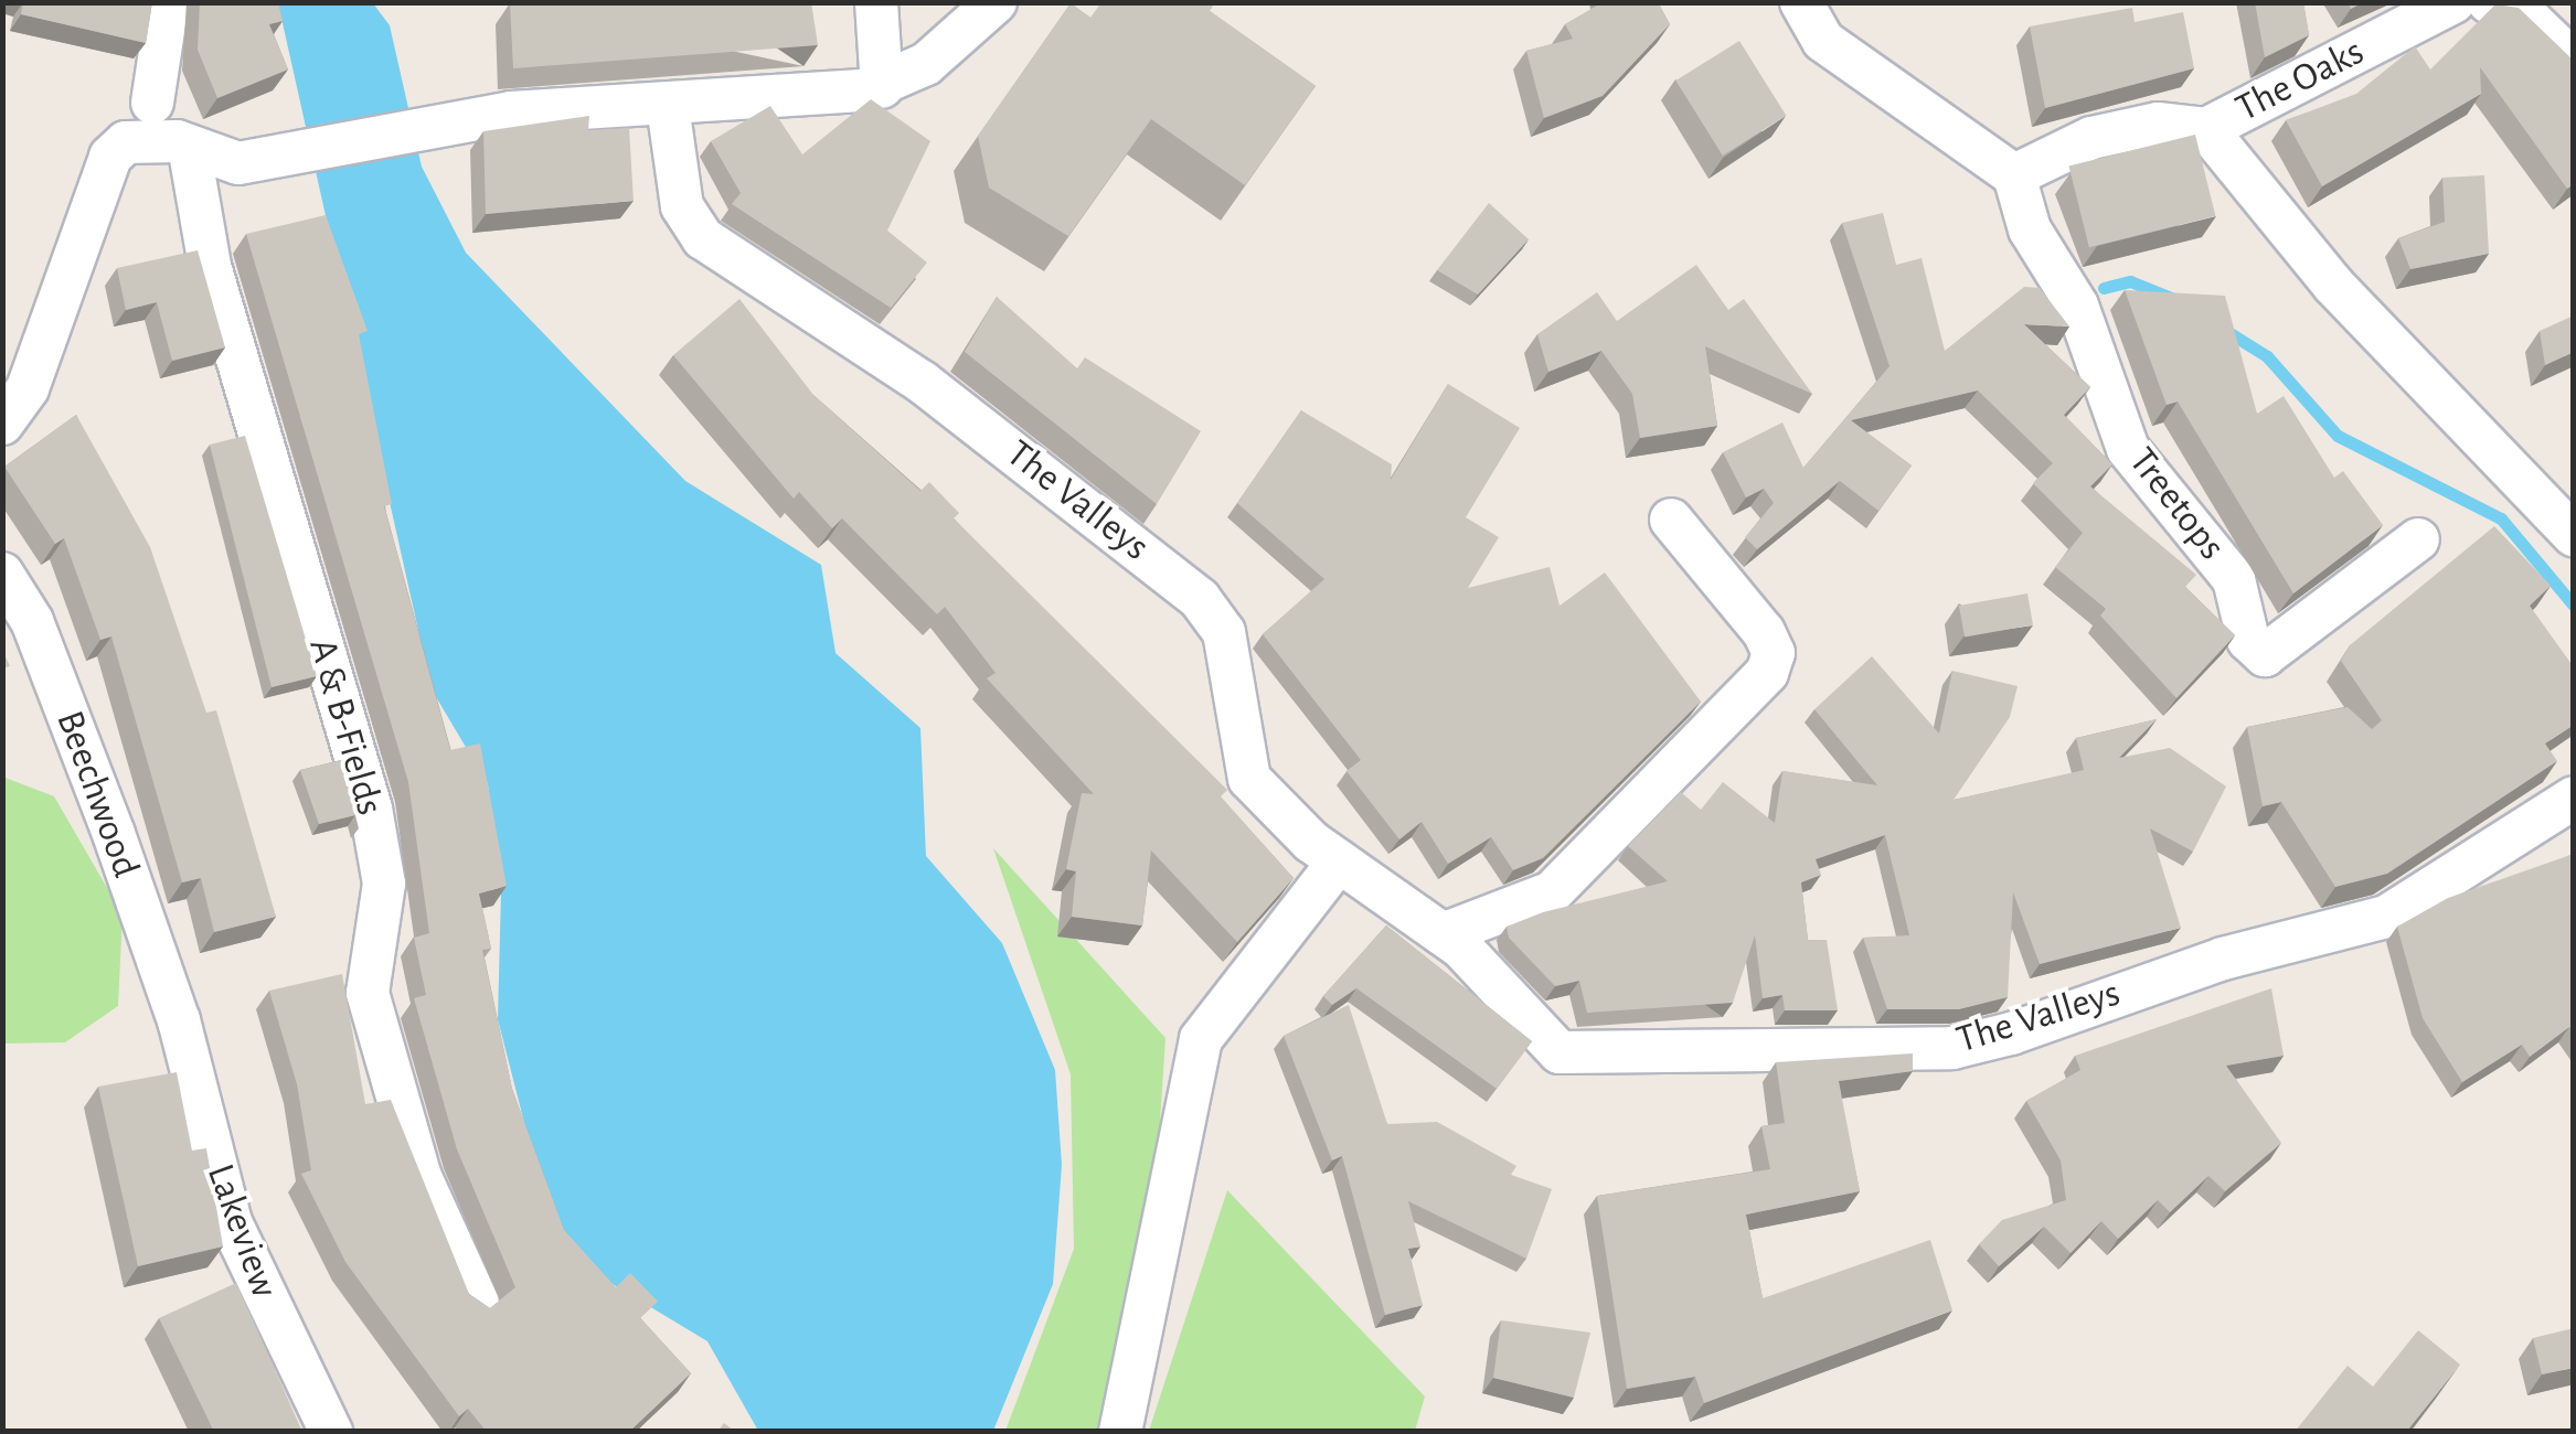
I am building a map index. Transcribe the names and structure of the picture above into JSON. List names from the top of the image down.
{
  "streets": {
    "street": [
      "The Oaks",
      "The Valleys",
      "Treetops",
      "A & B-Fields",
      "Beechwood",
      "Lakeview"
    ]
  },
  "crossings": [
    ["Beechwood", "Lakeview"]
  ]
}
